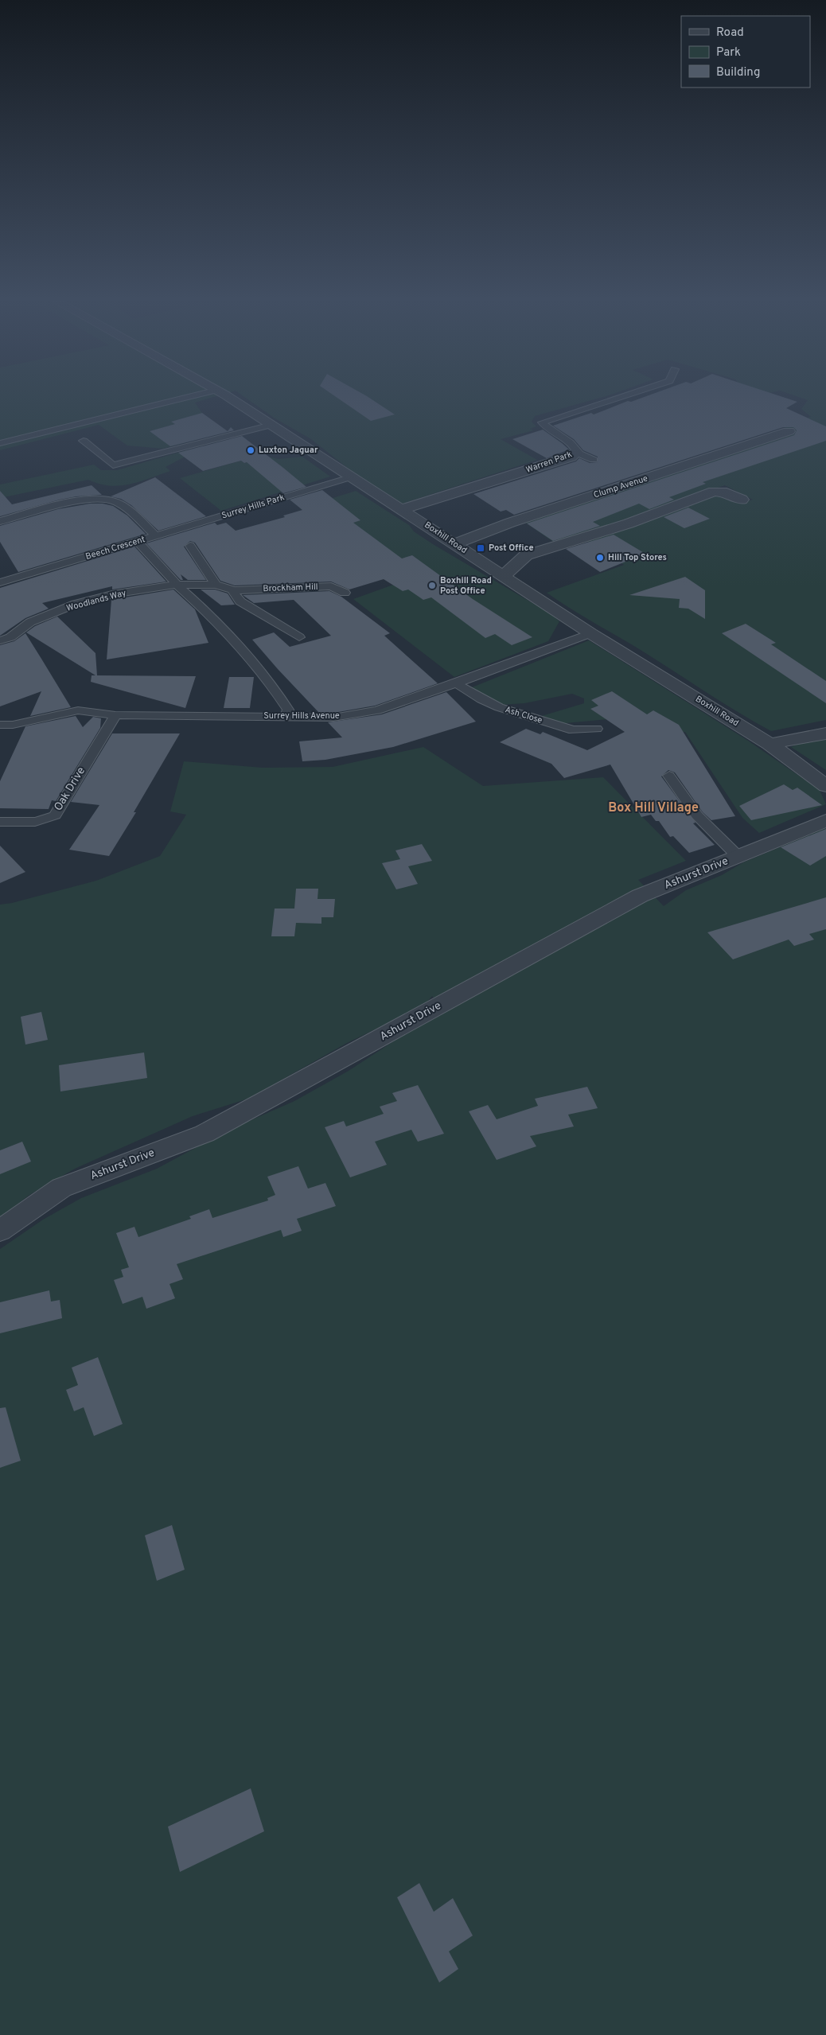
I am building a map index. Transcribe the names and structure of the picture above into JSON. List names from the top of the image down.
{
  "streets": {
    "street": [
      "Warren Park",
      "Clump Avenue",
      "Boxhill Road",
      "Ashurst Drive"
    ],
    "lane": [
      "Surrey Hills Park",
      "Beech Crescent",
      "Brockham Hill",
      "Woodlands Way",
      "Ash Close",
      "Surrey Hills Avenue",
      "Oak Drive"
    ]
  },
  "crossings": [
    ["Warren Park", "Boxhill Road"],
    ["Clump Avenue", "Boxhill Road"],
    ["Surrey Hills Park", "Boxhill Road"],
    ["Surrey Hills Park", "Beech Crescent"],
    ["Boxhill Road", "Surrey Hills Avenue"],
    ["Brockham Hill", "Woodlands Way"],
    ["Ash Close", "Surrey Hills Avenue"],
    ["Surrey Hills Avenue", "Oak Drive"]
  ],
  "districts": ["Box Hill Village"],
  "places": {
    "other": ["Luxton Jaguar", "Hill Top Stores", "Boxhill Road Post Office"],
    "transit": ["Post Office"]
  },
  "legend": ["Road", "Park", "Building"]
}
